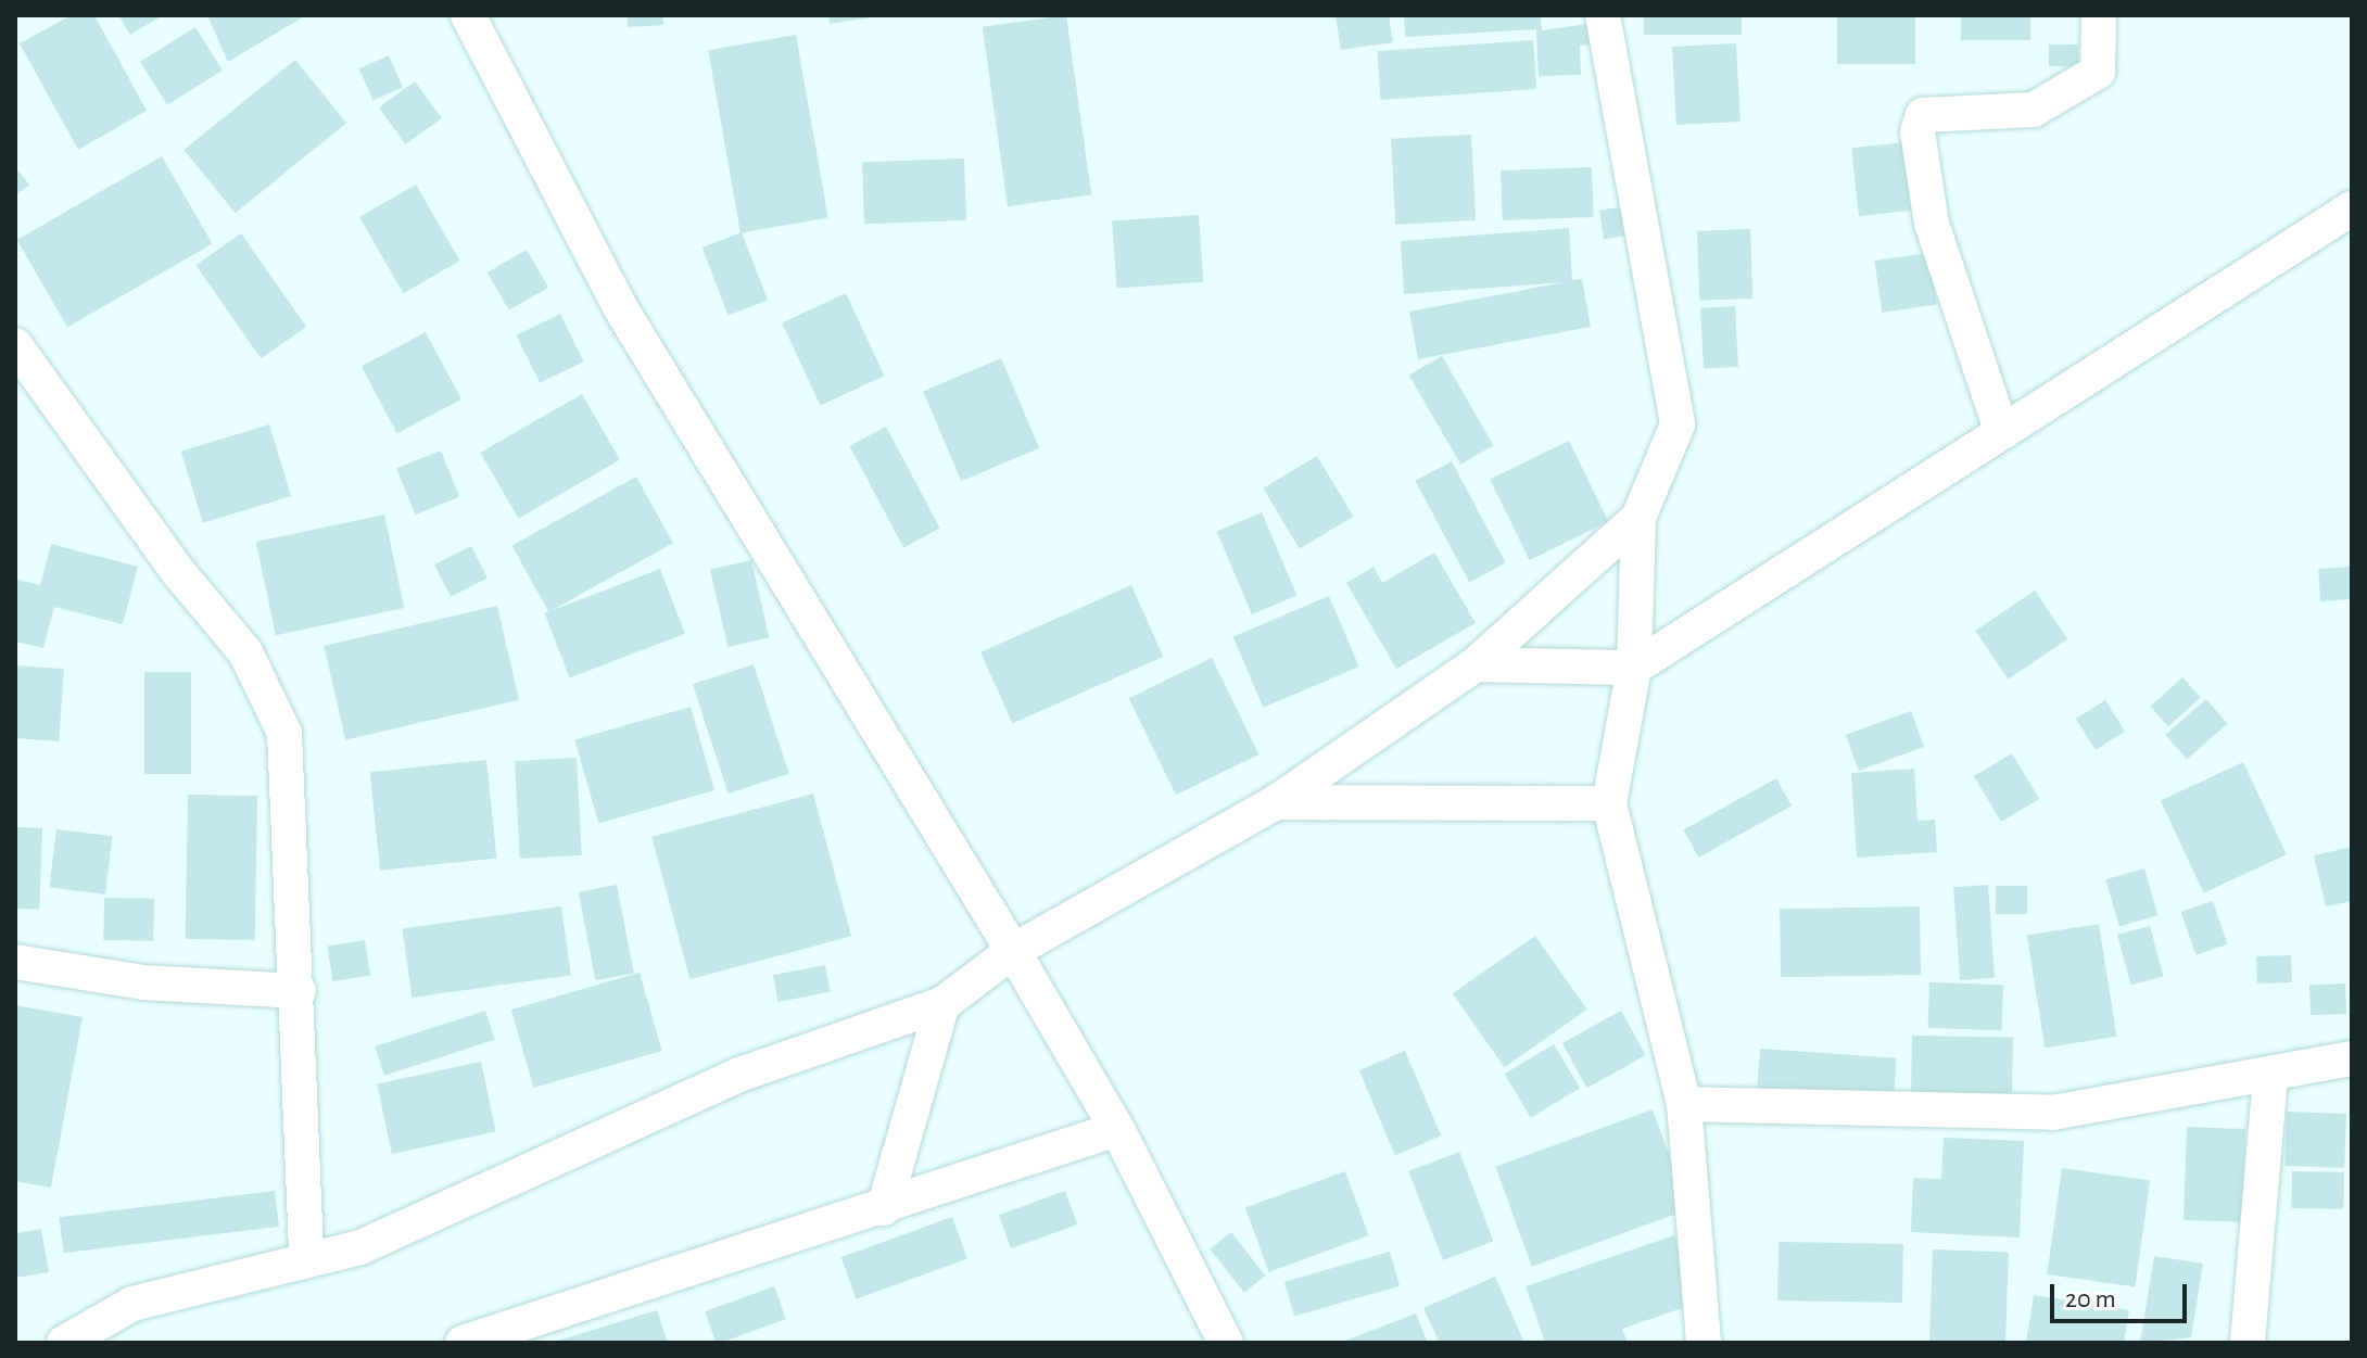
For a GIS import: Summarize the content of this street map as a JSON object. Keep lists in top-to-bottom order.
{
  "scale_bar": "20 m"
}
